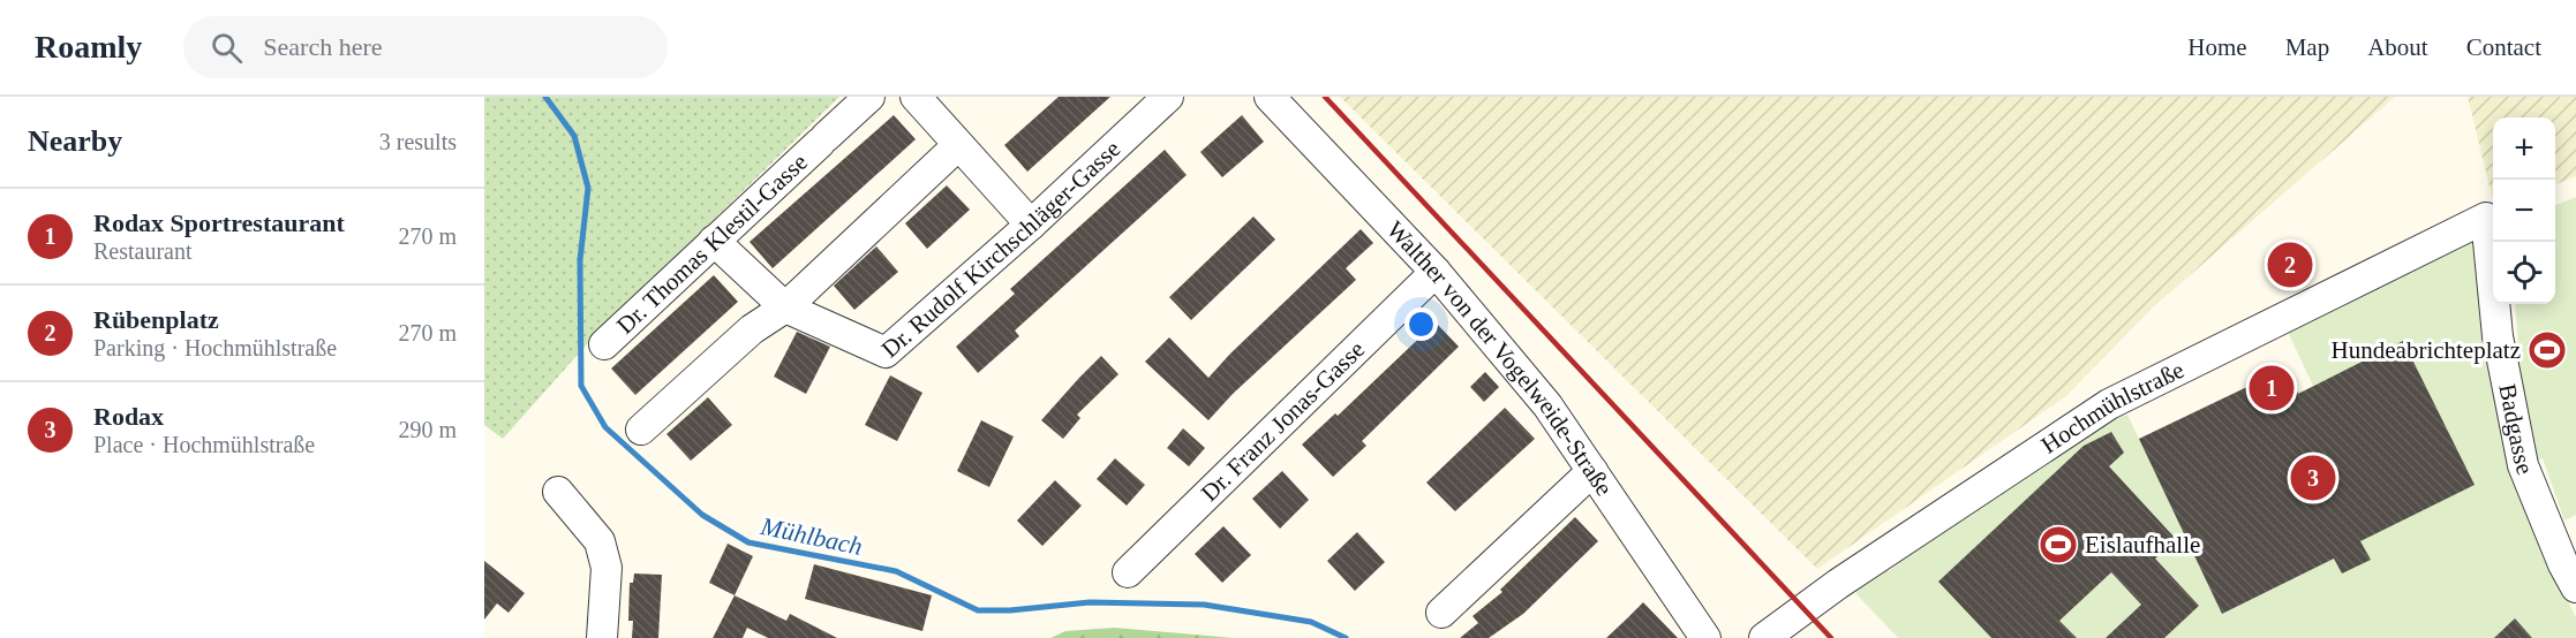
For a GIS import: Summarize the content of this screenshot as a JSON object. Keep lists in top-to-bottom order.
{
  "streets": {
    "street": [
      "Dr. Rudolf Kirchschläger-Gasse",
      "Dr. Thomas Klestil-Gasse",
      "Walther von der Vogelweide-Straße",
      "Hochmühlstraße",
      "Dr. Franz Jonas-Gasse",
      "Badgasse"
    ]
  },
  "crossings": [
    ["Walther von der Vogelweide-Straße", "Dr. Franz Jonas-Gasse"],
    ["Hochmühlstraße", "Badgasse"]
  ],
  "water": ["Mühlbach"],
  "places": {
    "sports": ["Hundeabrichteplatz", "Eislaufhalle"]
  },
  "page": {
    "header": "Roamly",
    "search": "Search here",
    "nav": [
      "Home",
      "Map",
      "About",
      "Contact"
    ],
    "heading": ["Nearby", "3 results"],
    "map_buttons": ["+", "−"],
    "list": [
      {
        "mark": "1",
        "name": "Rodax Sportrestaurant",
        "note": "Restaurant",
        "value": "270 m"
      },
      {
        "mark": "2",
        "name": "Rübenplatz",
        "note": "Parking · Hochmühlstraße",
        "value": "270 m"
      },
      {
        "mark": "3",
        "name": "Rodax",
        "note": "Place · Hochmühlstraße",
        "value": "290 m"
      }
    ],
    "pins": ["2", "1", "3"]
  }
}
